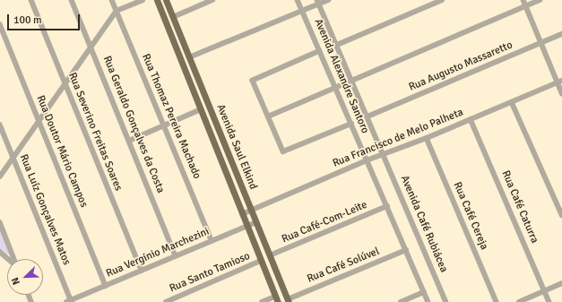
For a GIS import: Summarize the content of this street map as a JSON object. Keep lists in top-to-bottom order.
{
  "streets": {
    "main road": ["Avenida Saul Elkind"],
    "street": [
      "Rua Augusto Massaretto",
      "Avenida Alexandre Santoro",
      "Rua Thomaz Pereira Machado",
      "Rua Geraldo Gonçalves da Costa",
      "Rua Severino Freitas Soares",
      "Rua Francisco de Melo Palheta",
      "Rua Doutor Mário Campos",
      "Rua Café Caturra",
      "Rua Luíz Gonçalves Matos",
      "Rua Café Cereja",
      "Rua Café-Com-Leite",
      "Avenida Café Rubiácea",
      "Rua Vergínio Marchezini",
      "Rua Café Solúvel",
      "Rua Santo Tamioso"
    ]
  },
  "crossings": [
    ["Rua Augusto Massaretto", "Avenida Alexandre Santoro"],
    ["Avenida Alexandre Santoro", "Rua Francisco de Melo Palheta"],
    ["Avenida Alexandre Santoro", "Avenida Café Rubiácea"],
    ["Rua Thomaz Pereira Machado", "Rua Vergínio Marchezini"],
    ["Rua Geraldo Gonçalves da Costa", "Rua Vergínio Marchezini"],
    ["Rua Severino Freitas Soares", "Rua Vergínio Marchezini"],
    ["Rua Francisco de Melo Palheta", "Avenida Saul Elkind"],
    ["Rua Francisco de Melo Palheta", "Rua Café Caturra"],
    ["Rua Francisco de Melo Palheta", "Rua Café Cereja"],
    ["Rua Francisco de Melo Palheta", "Avenida Café Rubiácea"],
    ["Avenida Saul Elkind", "Rua Café-Com-Leite"],
    ["Avenida Saul Elkind", "Rua Vergínio Marchezini"],
    ["Avenida Saul Elkind", "Rua Café Solúvel"],
    ["Avenida Saul Elkind", "Rua Santo Tamioso"],
    ["Rua Doutor Mário Campos", "Rua Vergínio Marchezini"],
    ["Rua Luíz Gonçalves Matos", "Rua Vergínio Marchezini"]
  ],
  "scale_bar": "100 m",
  "north": "bottom left"
}
